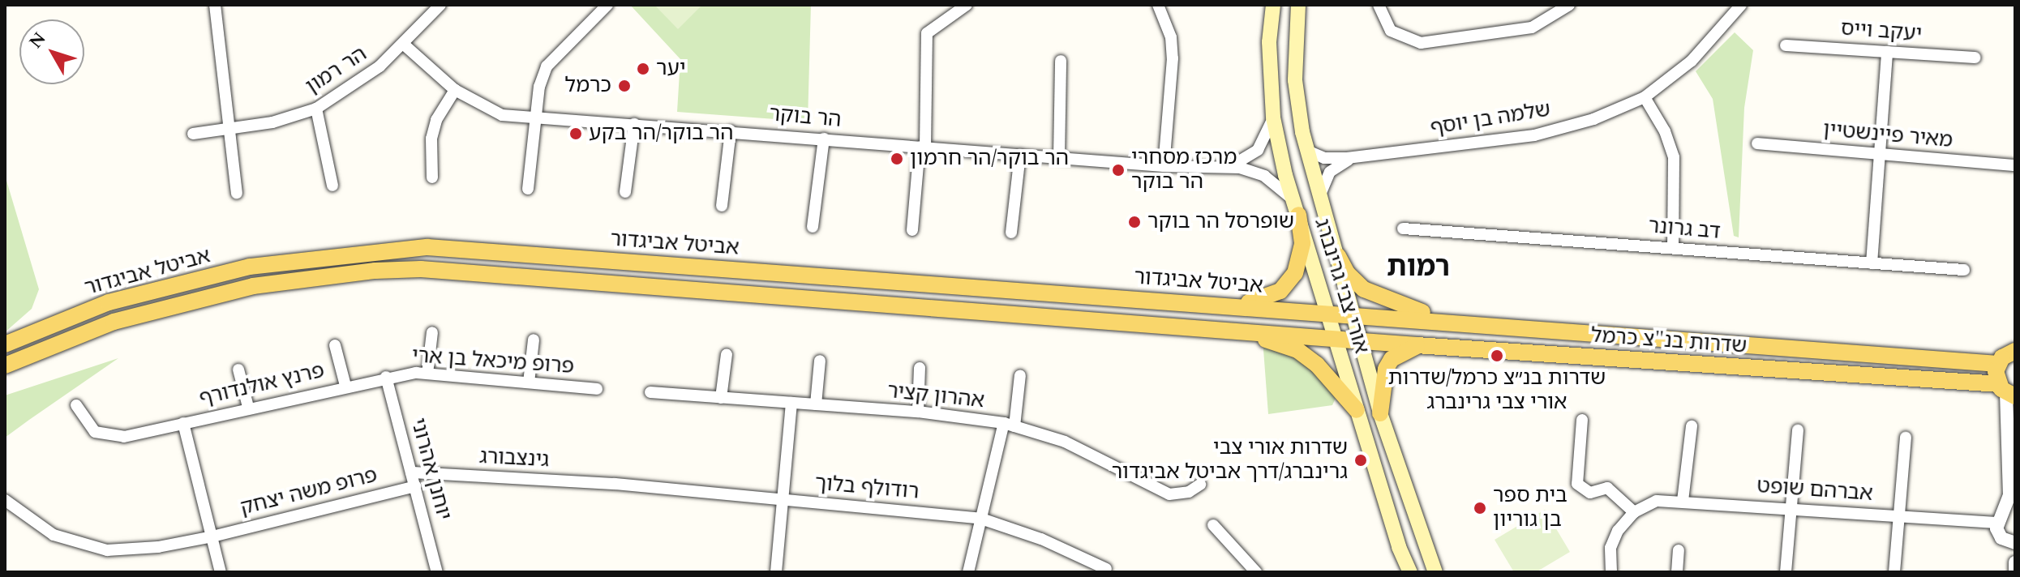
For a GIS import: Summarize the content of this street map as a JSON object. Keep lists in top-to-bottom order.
{
  "streets": {
    "main road": ["אביטל אביגדור", "אורי צבי גרינברג", "שדרות בנ\"צ כרמל"],
    "street": [
      "יעקב וייס",
      "הר רמון",
      "הר בוקר",
      "שלמה בן יוסף",
      "מאיר פיינשטיין",
      "דב גרונר",
      "פרופ מיכאל בן ארי",
      "פרנץ אולנדורף",
      "אהרון קציר",
      "גינצבורג",
      "יוחנן אהרוני",
      "רודולף בלוך",
      "אברהם שופט",
      "פרופ משה יצחק"
    ]
  },
  "crossings": [
    ["הר רמון", "הר בוקר"],
    ["הר בוקר", "אורי צבי גרינברג"],
    ["שלמה בן יוסף", "אורי צבי גרינברג"],
    ["אביטל אביגדור", "אורי צבי גרינברג"],
    ["אביטל אביגדור", "שדרות בנ\"צ כרמל"],
    ["אורי צבי גרינברג", "שדרות בנ\"צ כרמל"],
    ["פרופ מיכאל בן ארי", "פרנץ אולנדורף"],
    ["פרופ מיכאל בן ארי", "יוחנן אהרוני"],
    ["פרנץ אולנדורף", "יוחנן אהרוני"],
    ["פרנץ אולנדורף", "פרופ משה יצחק"],
    ["גינצבורג", "יוחנן אהרוני"],
    ["גינצבורג", "רודולף בלוך"],
    ["יוחנן אהרוני", "פרופ משה יצחק"]
  ],
  "districts": ["רמות"],
  "places": [
    "יער",
    "כרמל",
    "הר בוקר/הר בקע",
    "הר בוקר/הר חרמון",
    "מרכז מסחרי הר בוקר",
    "שופרסל הר בוקר",
    "שדרות בנ״צ כרמל/שדרות אורי צבי גרינברג",
    "שדרות אורי צבי גרינברג/דרך אביטל אביגדור",
    "בית ספר בן גוריון"
  ],
  "north": "top left"
}
